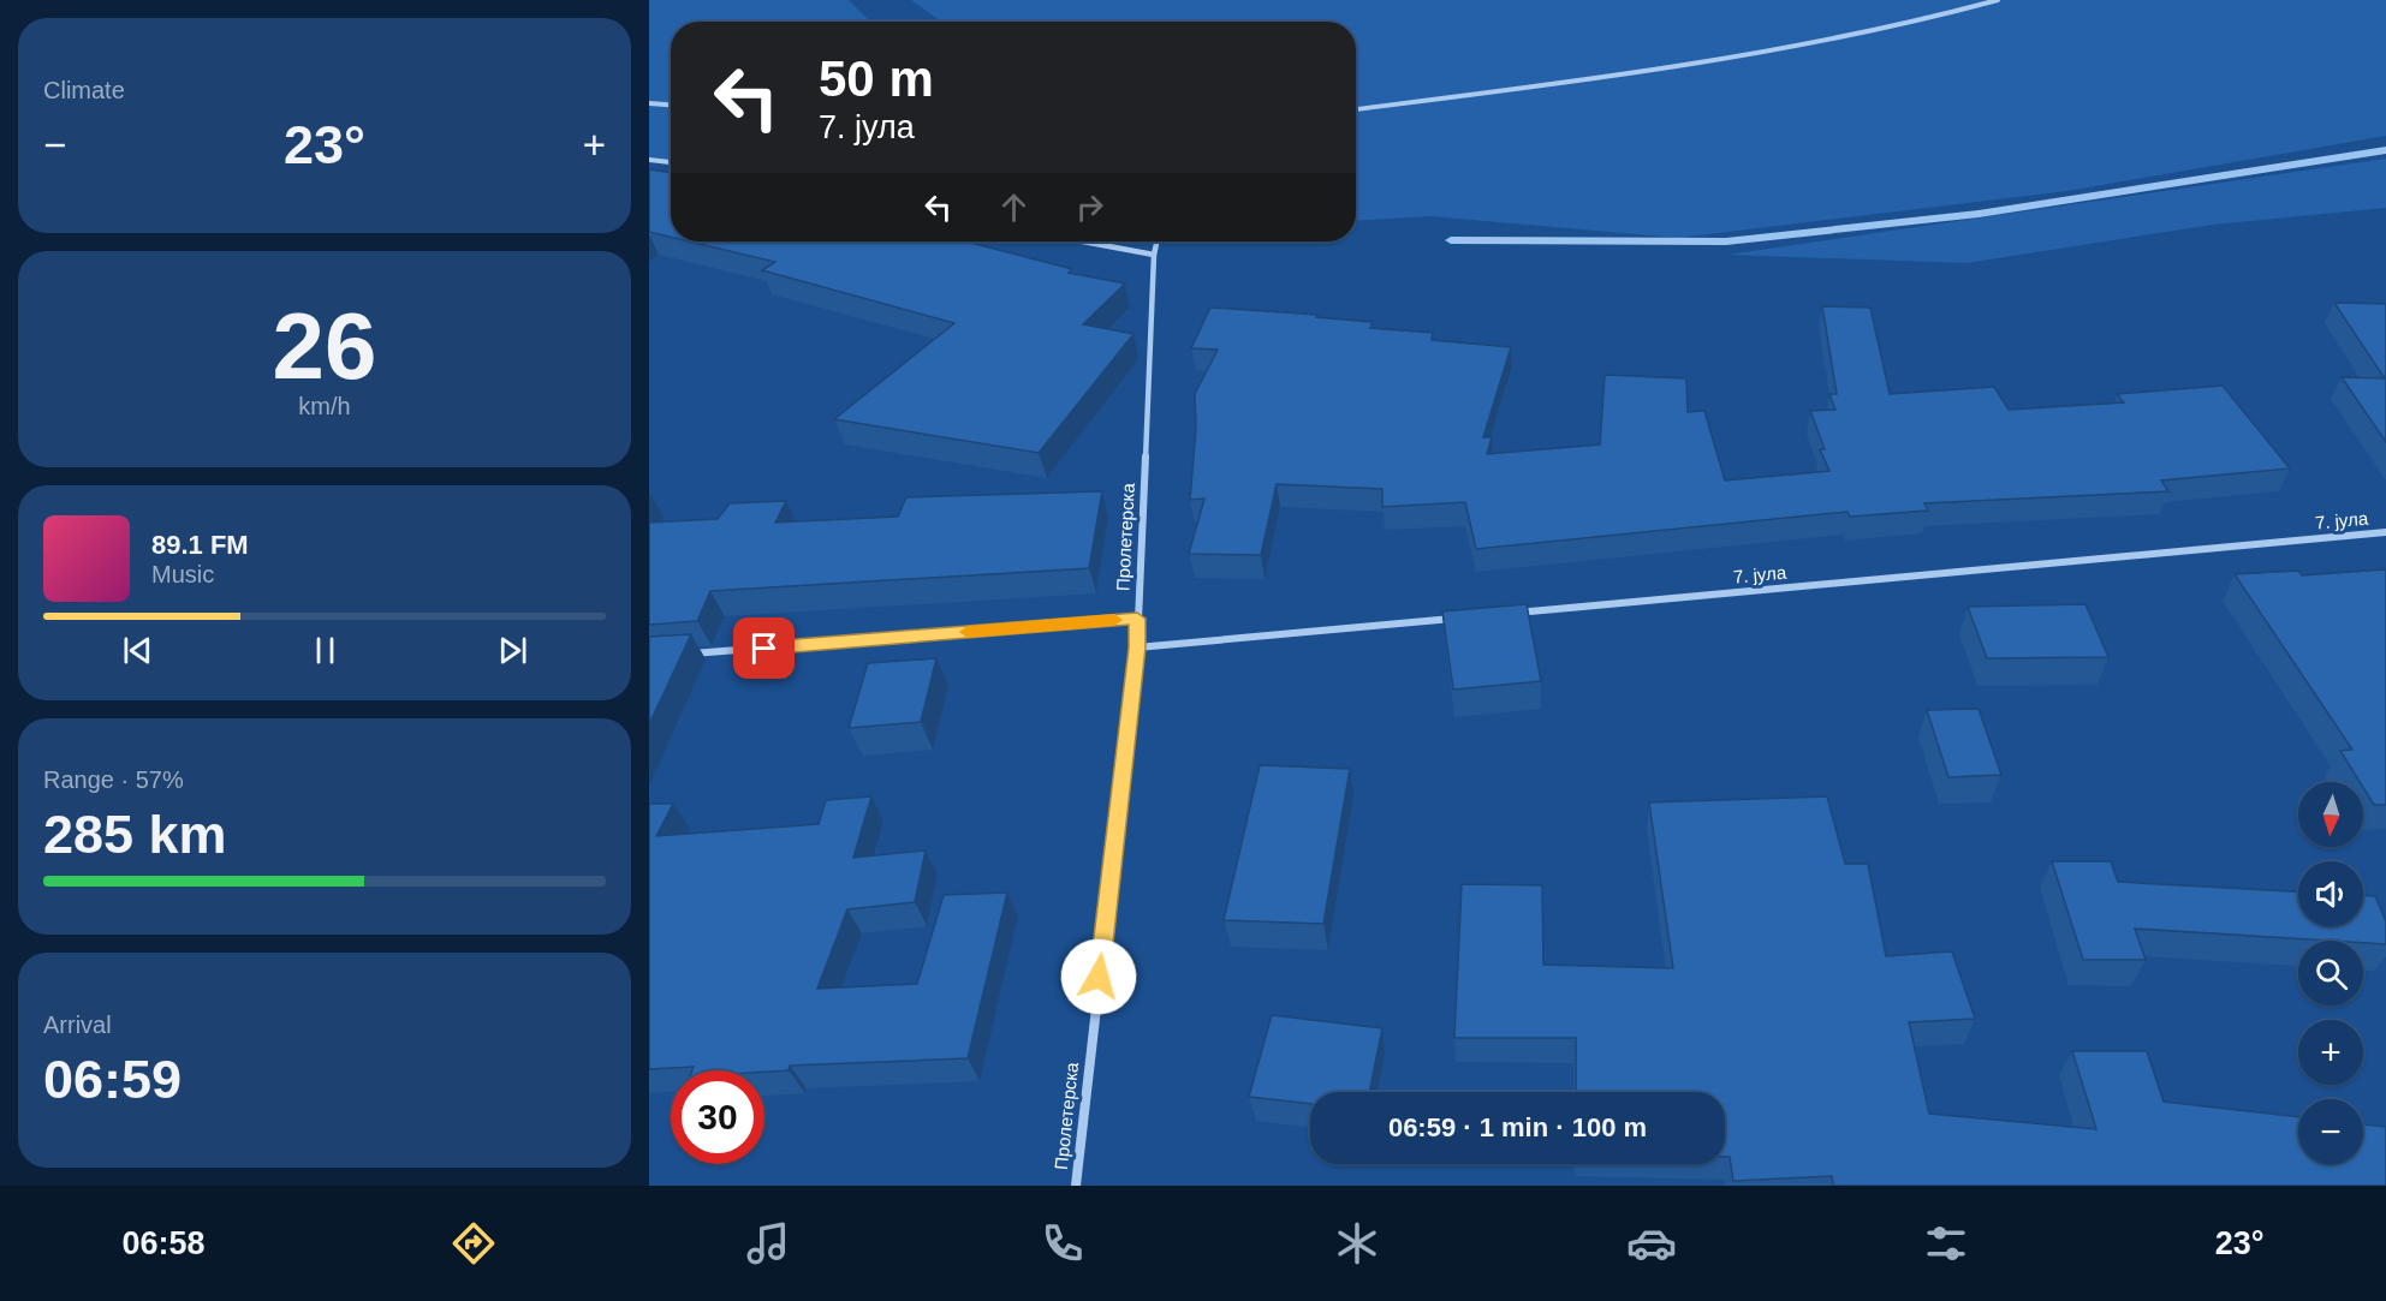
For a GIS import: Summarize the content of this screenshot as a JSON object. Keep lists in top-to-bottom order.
{
  "streets": {
    "street": ["7. јула", "Пролетерска"]
  },
  "north": "bottom",
  "page": {
    "tile": [
      "Climate",
      ["26", "km/h"],
      ["Range · 57%", "285 km"],
      ["Arrival", "06:59"]
    ],
    "turn": ["50 m", "7. јула"],
    "heat": ["−", "23°", "+"],
    "song": ["89.1 FM", "Music"],
    "map_buttons": ["+", "−"],
    "limit": "30",
    "trip": "06:59 · 1 min · 100 m",
    "tabs": ["06:58", "23°"]
  }
}
